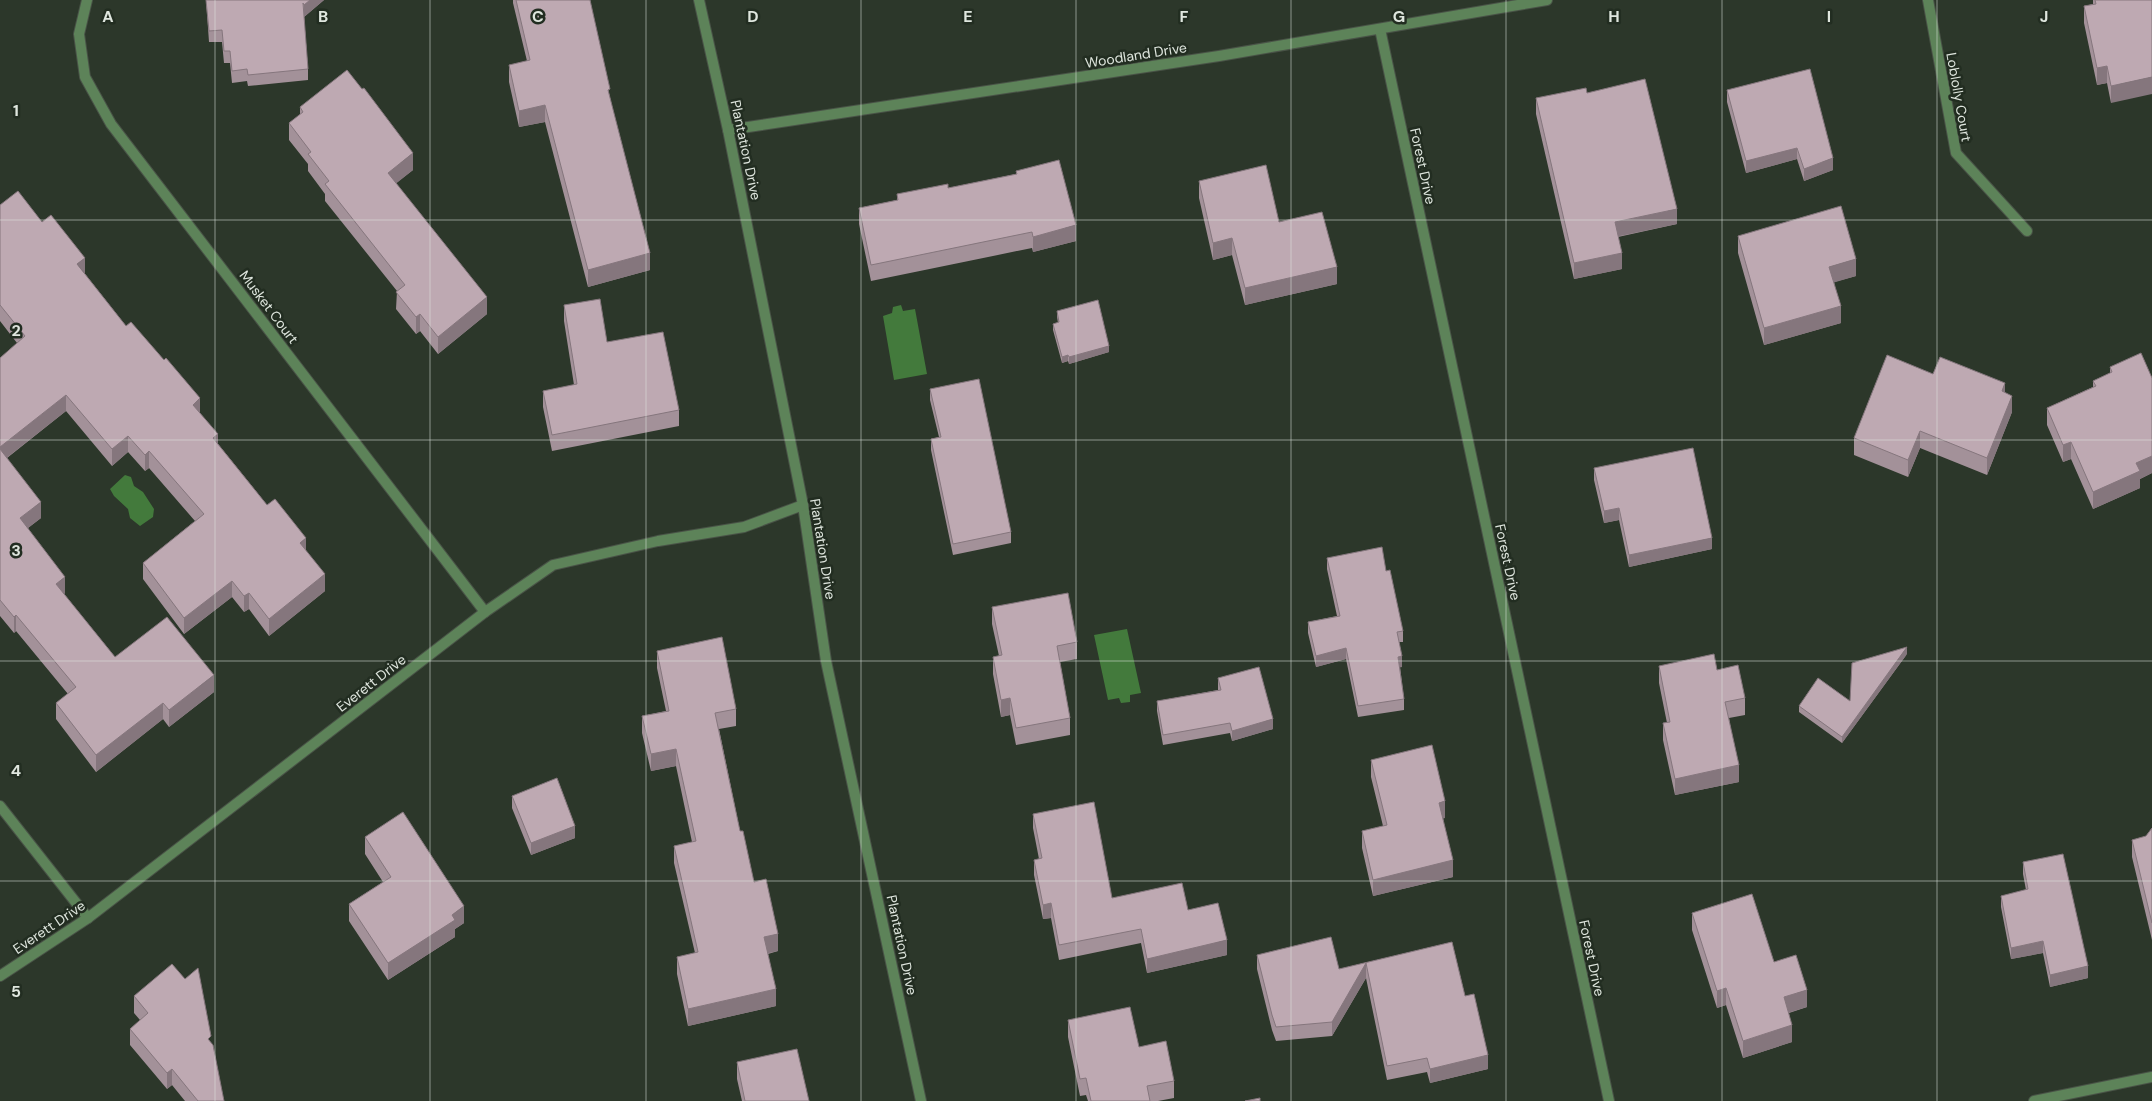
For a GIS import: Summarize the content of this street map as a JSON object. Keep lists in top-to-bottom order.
{
  "streets": {
    "street": [
      "Woodland Drive",
      "Loblolly Court",
      "Plantation Drive",
      "Forest Drive",
      "Musket Court",
      "Everett Drive"
    ]
  },
  "crossings": [
    ["Woodland Drive", "Plantation Drive"],
    ["Woodland Drive", "Forest Drive"],
    ["Plantation Drive", "Everett Drive"],
    ["Musket Court", "Everett Drive"]
  ],
  "grid": {
    "columns": [
      "A",
      "B",
      "C",
      "D",
      "E",
      "F",
      "G",
      "H",
      "I",
      "J"
    ],
    "rows": [
      "1",
      "2",
      "3",
      "4",
      "5"
    ]
  }
}
